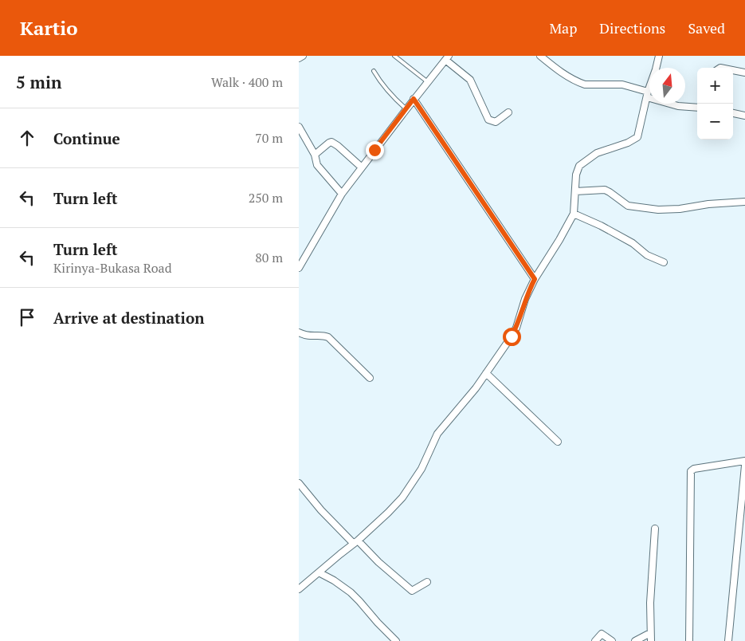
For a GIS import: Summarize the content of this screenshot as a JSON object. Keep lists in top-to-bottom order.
{
  "north": "top",
  "page": {
    "header": "Kartio",
    "nav": ["Map", "Directions", "Saved"],
    "heading": ["5 min", "Walk · 400 m"],
    "map_buttons": ["+", "−"],
    "list": [
      ["Continue", "70 m"],
      ["Turn left", "250 m"],
      ["Turn left", "Kirinya-Bukasa Road", "80 m"],
      "Arrive at destination"
    ]
  }
}
